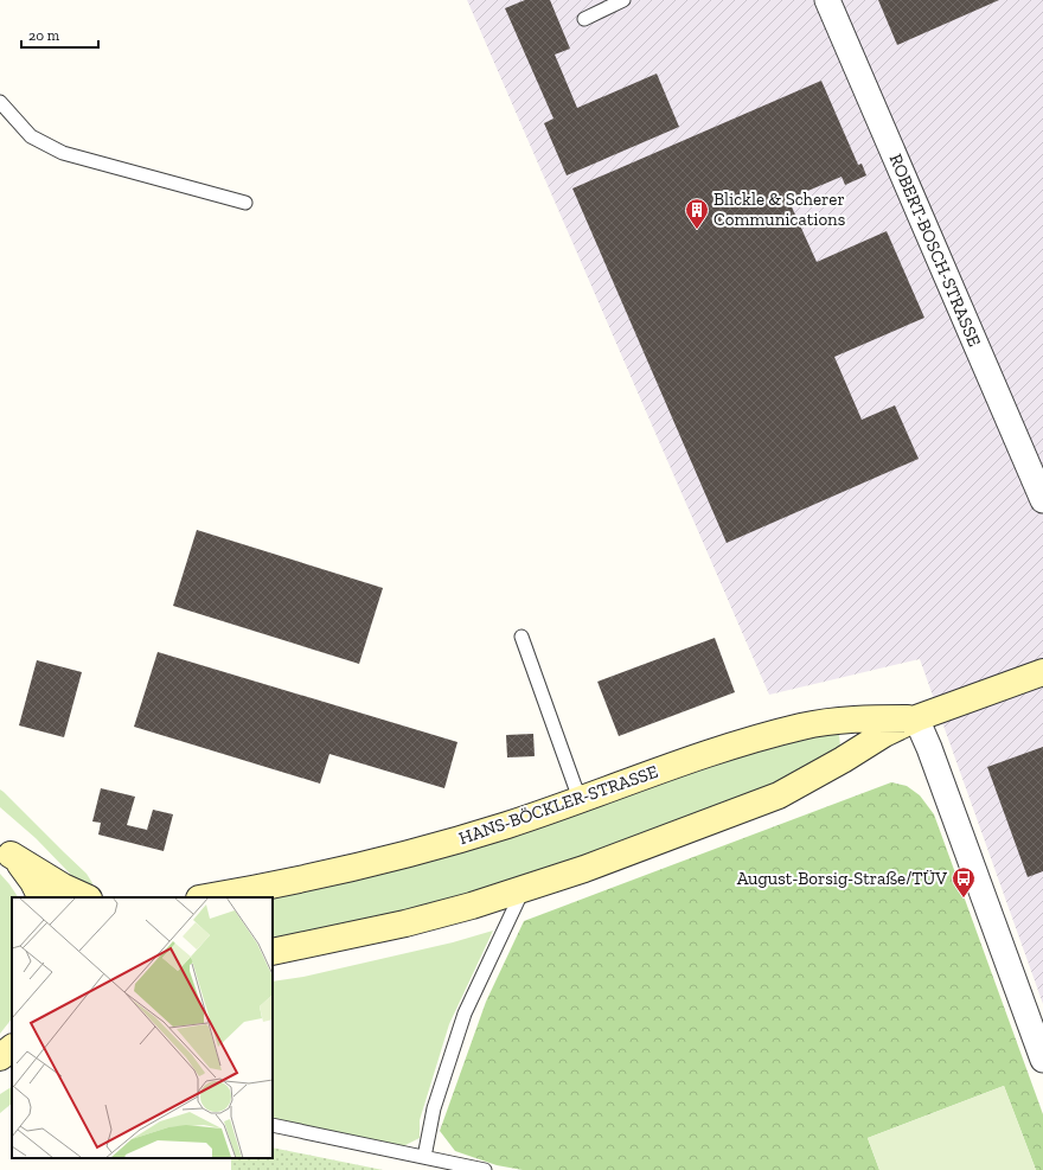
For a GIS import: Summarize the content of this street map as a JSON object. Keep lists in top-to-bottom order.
{
  "streets": {
    "main road": ["HANS-BÖCKLER-STRASSE"],
    "street": ["ROBERT-BOSCH-STRASSE"]
  },
  "places": {
    "building": ["Blickle & Scherer Communications"],
    "bus stop": ["August-Borsig-Straße/TÜV"]
  },
  "scale_bar": "20 m"
}
